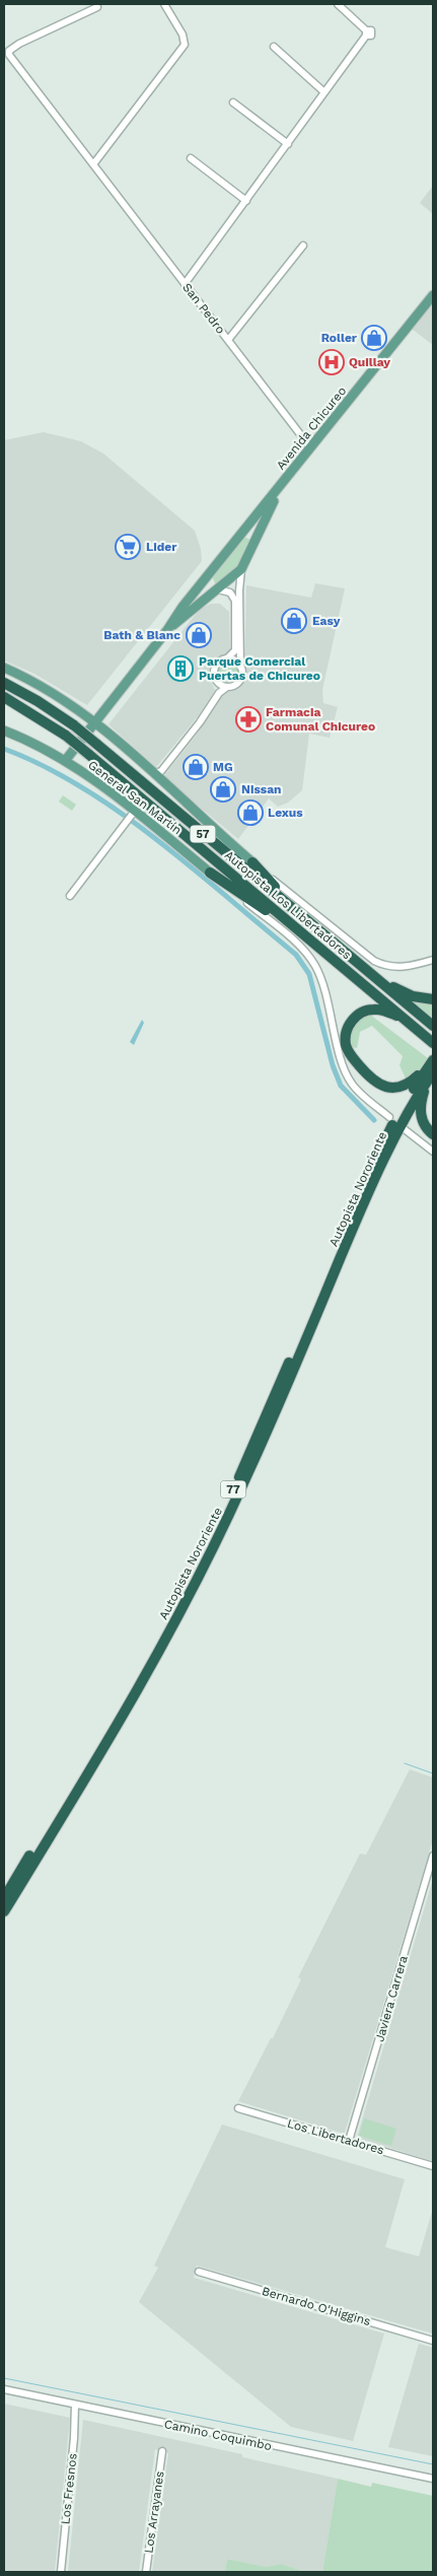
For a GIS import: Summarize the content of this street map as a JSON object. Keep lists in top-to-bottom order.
{
  "streets": {
    "highway": [
      "57",
      "Autopista Los Libertadores",
      "Autopista Nororiente",
      "77"
    ],
    "main road": ["Avenida Chicureo", "General San Martín"],
    "street": [
      "San Pedro",
      "Javiera Carrera",
      "Los Libertadores",
      "Bernardo O'Higgins",
      "Camino Coquimbo",
      "Los Fresnos",
      "Los Arrayanes"
    ]
  },
  "crossings": [
    ["San Pedro", "Avenida Chicureo"],
    ["Avenida Chicureo", "General San Martín"],
    ["Javiera Carrera", "Los Libertadores"],
    ["Camino Coquimbo", "Los Fresnos"]
  ],
  "places": {
    "shop": [
      "Roller",
      "Easy",
      "Bath & Blanc",
      "MG",
      "Nissan",
      "Lexus"
    ],
    "hospital": ["Quillay"],
    "supermarket": ["Lider"],
    "building": ["Parque Comercial Puertas de Chicureo"],
    "pharmacy": ["Farmacia Comunal Chicureo"]
  }
}
